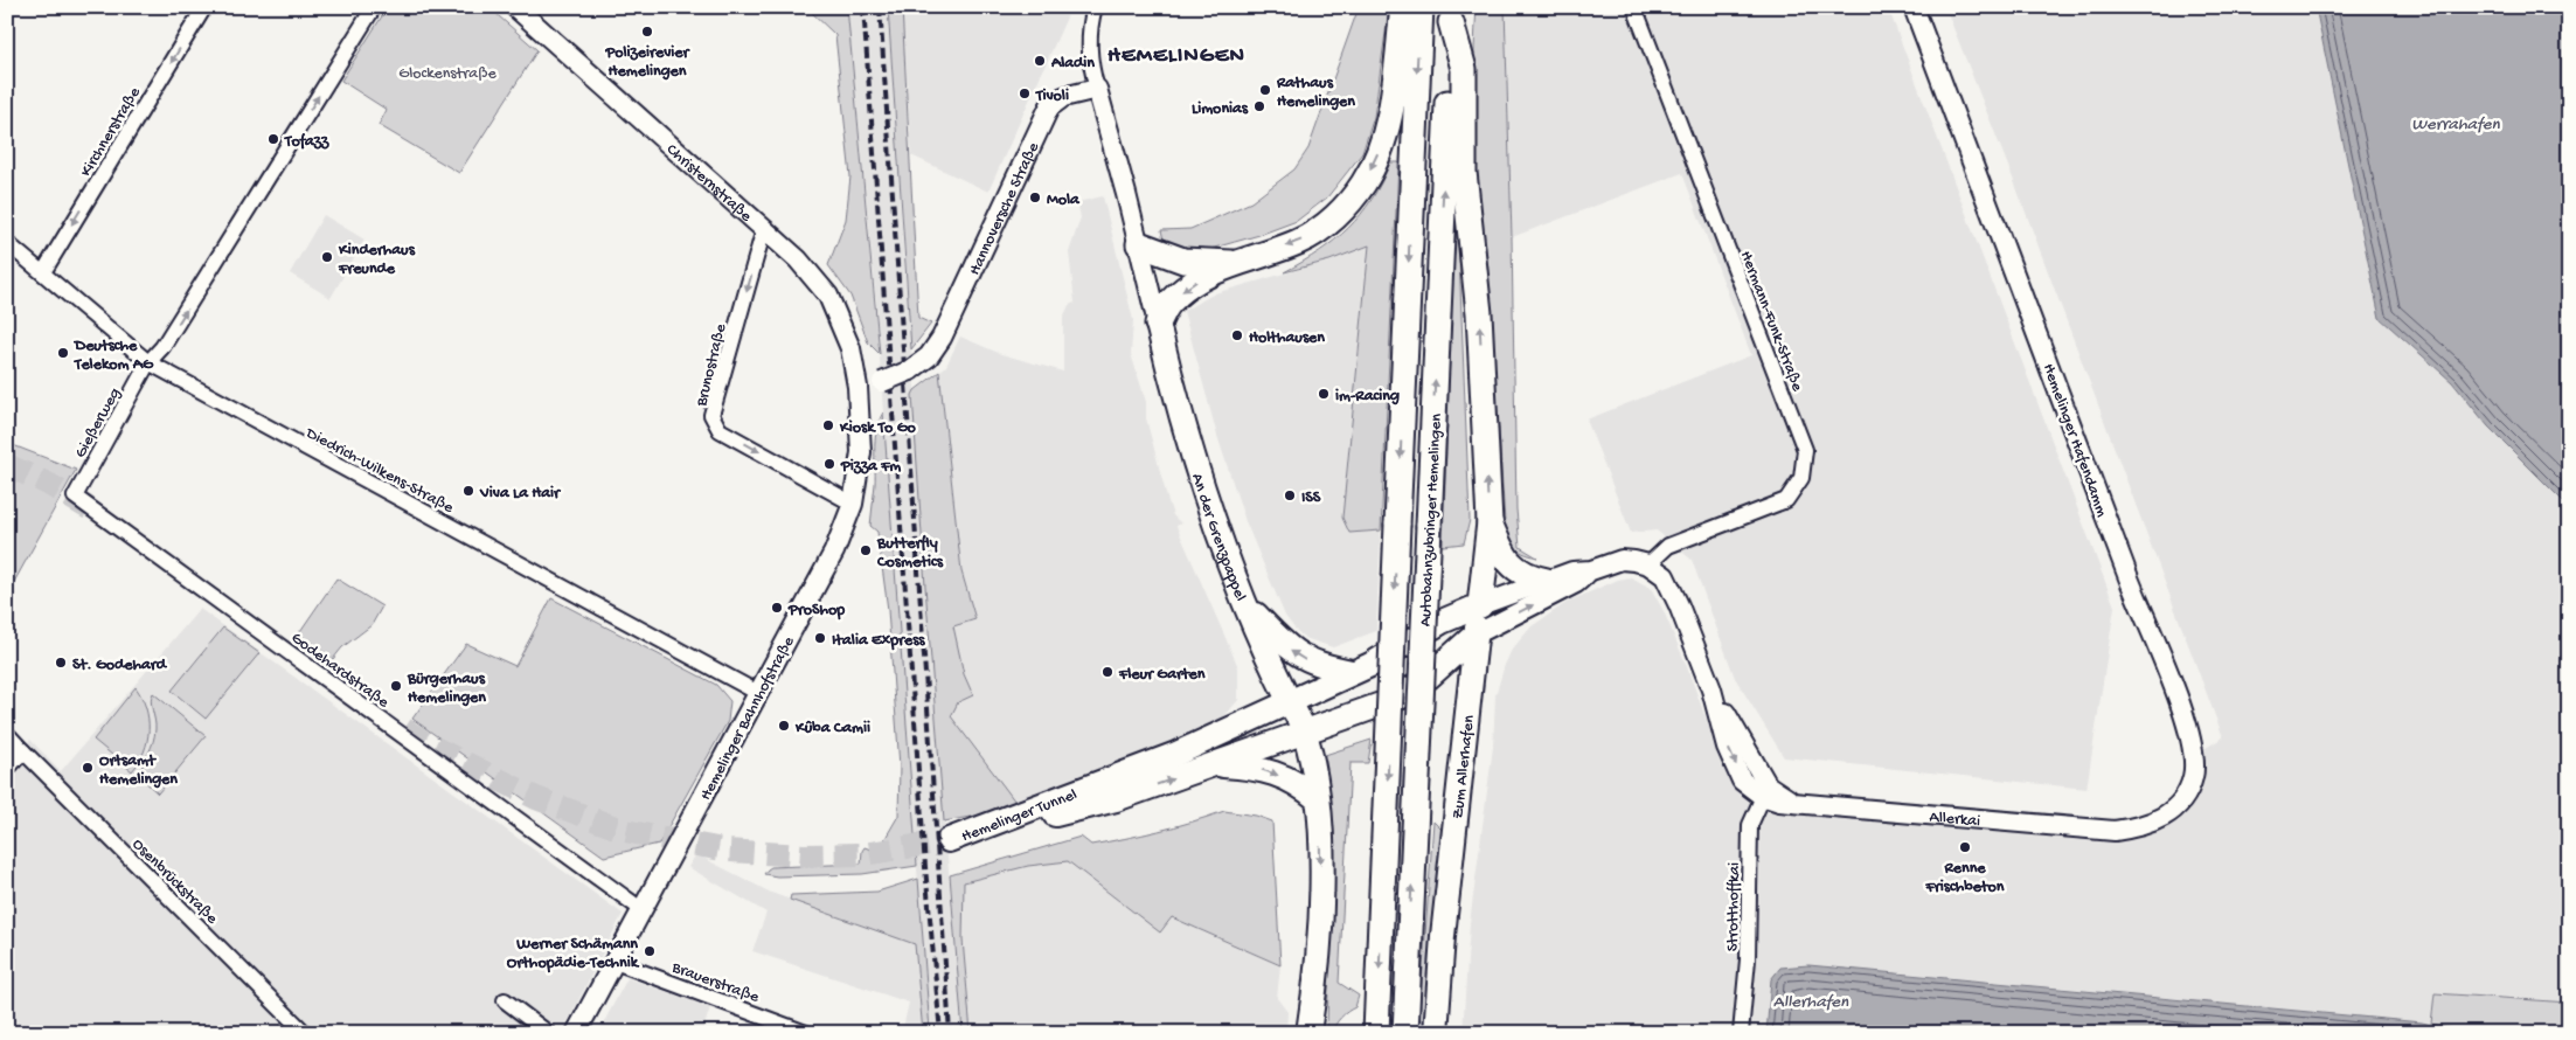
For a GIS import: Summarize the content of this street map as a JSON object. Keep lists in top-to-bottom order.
{
  "streets": {
    "highway": ["Autobahnzubringer Hemelingen"],
    "main road": ["An der Grenzpappel", "Zum Allerhafen", "Hemelinger Tunnel"],
    "street": [
      "Kirchnerstraße",
      "Christernstraße",
      "Hannoversche Straße",
      "Hermann-Funk-Straße",
      "Brunostraße",
      "Gießerweg",
      "Hemelinger Hafendamm",
      "Diedrich-Wilkens-Straße",
      "Godehardstraße",
      "Hemelinger Bahnhofstraße",
      "Allerkai",
      "Osenbrückstraße",
      "Strotthoffkai",
      "Brauerstraße"
    ]
  },
  "crossings": [
    ["Kirchnerstraße", "Diedrich-Wilkens-Straße"],
    ["Christernstraße", "Hannoversche Straße"],
    ["Christernstraße", "Brunostraße"],
    ["Christernstraße", "Hemelinger Bahnhofstraße"],
    ["Hannoversche Straße", "An der Grenzpappel"],
    ["Hannoversche Straße", "Hemelinger Bahnhofstraße"],
    ["Brunostraße", "Hemelinger Bahnhofstraße"],
    ["Gießerweg", "Diedrich-Wilkens-Straße"],
    ["Gießerweg", "Godehardstraße"],
    ["Hemelinger Hafendamm", "Allerkai"],
    ["Diedrich-Wilkens-Straße", "Hemelinger Bahnhofstraße"],
    ["An der Grenzpappel", "Hemelinger Tunnel"],
    ["Godehardstraße", "Hemelinger Bahnhofstraße"],
    ["Hemelinger Bahnhofstraße", "Brauerstraße"],
    ["Zum Allerhafen", "Hemelinger Tunnel"],
    ["Allerkai", "Strotthoffkai"]
  ],
  "one_way": ["Kirchnerstraße"],
  "districts": ["HEMELINGEN"],
  "water": ["Werrahafen", "Allerhafen"],
  "parks": ["Glockenstraße"],
  "places": [
    "Polizeirevier Hemelingen",
    "Aladin",
    "Rathaus Hemelingen",
    "Tivoli",
    "Limonias",
    "Tofazz",
    "Mola",
    "Kinderhaus Freunde",
    "Holthausen",
    "Deutsche Telekom AG",
    "im-Racing",
    "Kiosk To Go",
    "Pizza Fm",
    "Viva La Hair",
    "ISS",
    "Butterfly Cosmetics",
    "ProShop",
    "Italia Express",
    "St. Godehard",
    "Fleur Garten",
    "Bürgerhaus Hemelingen",
    "Kûba Camii",
    "Ortsamt Hemelingen",
    "Renne Frischbeton",
    "Werner Schämann Orthopädie-Technik"
  ]
}
